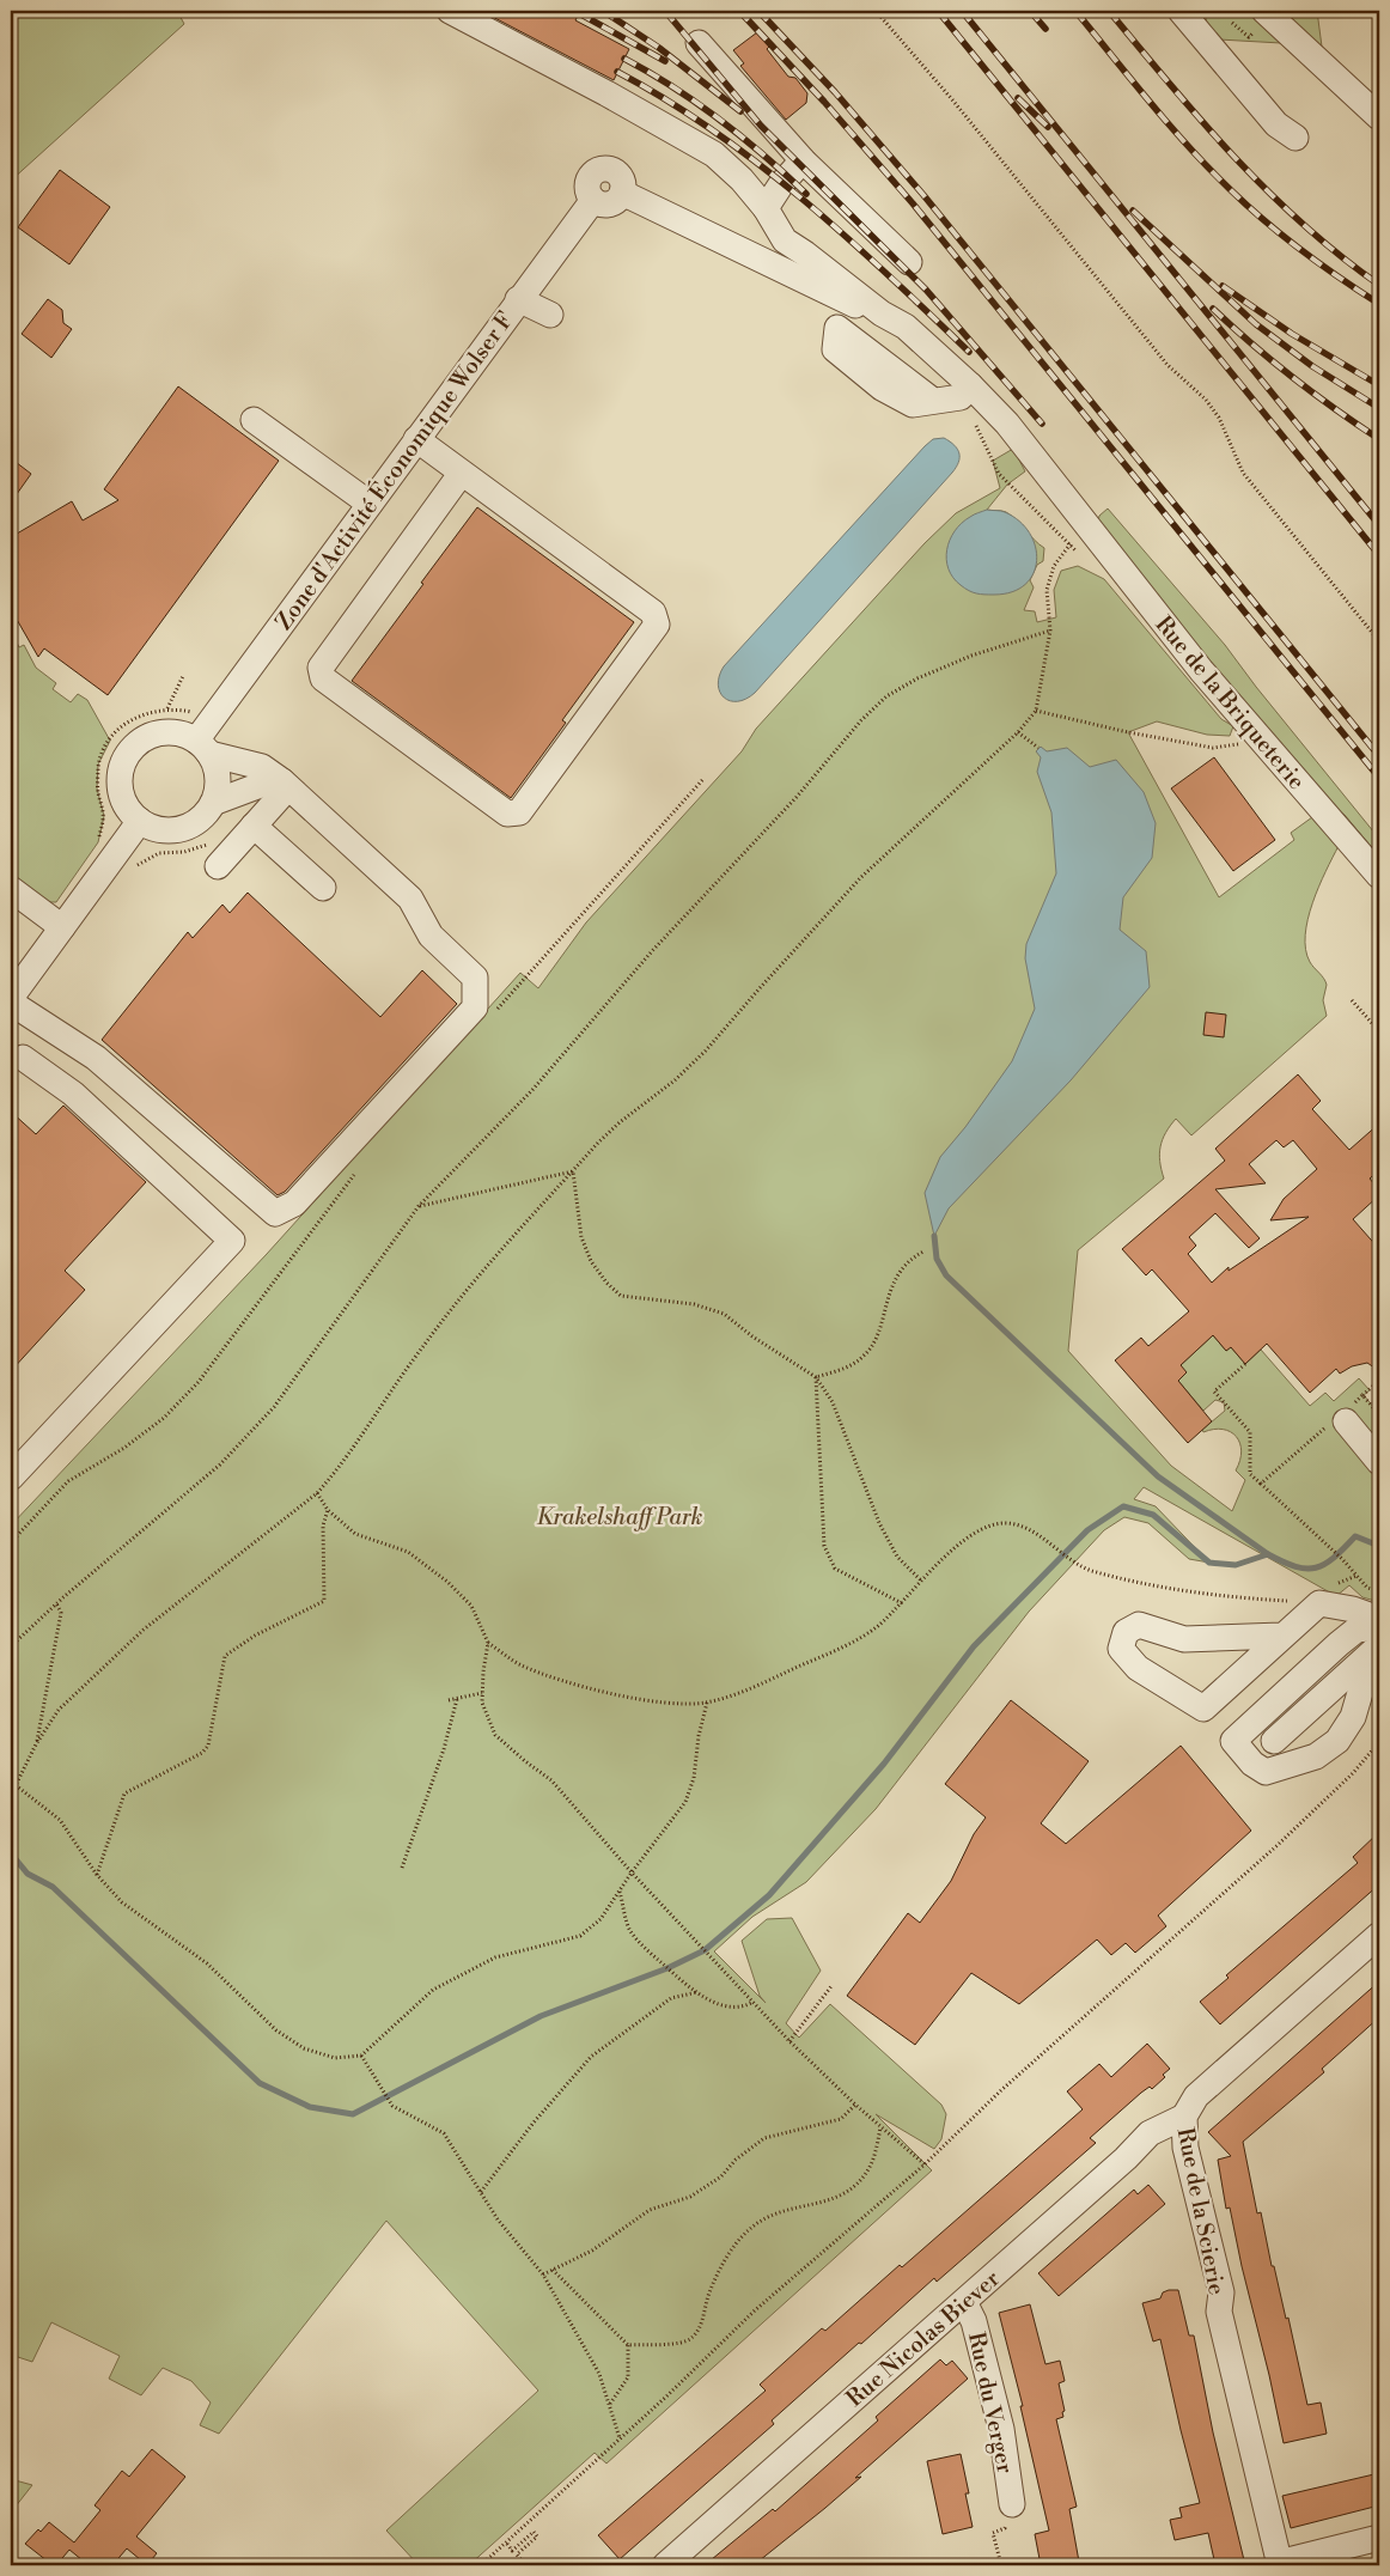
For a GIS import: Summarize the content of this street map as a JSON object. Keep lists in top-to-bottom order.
{
  "streets": {
    "street": [
      "Zone d'Activité Économique Wolser F",
      "Rue de la Briqueterie",
      "Rue de la Scierie",
      "Rue Nicolas Biever",
      "Rue du Verger"
    ]
  },
  "crossings": [
    ["Zone d'Activité Économique Wolser F", "Rue de la Briqueterie"],
    ["Rue de la Scierie", "Rue Nicolas Biever"],
    ["Rue Nicolas Biever", "Rue du Verger"]
  ],
  "parks": ["Krakelshaff Park"]
}
